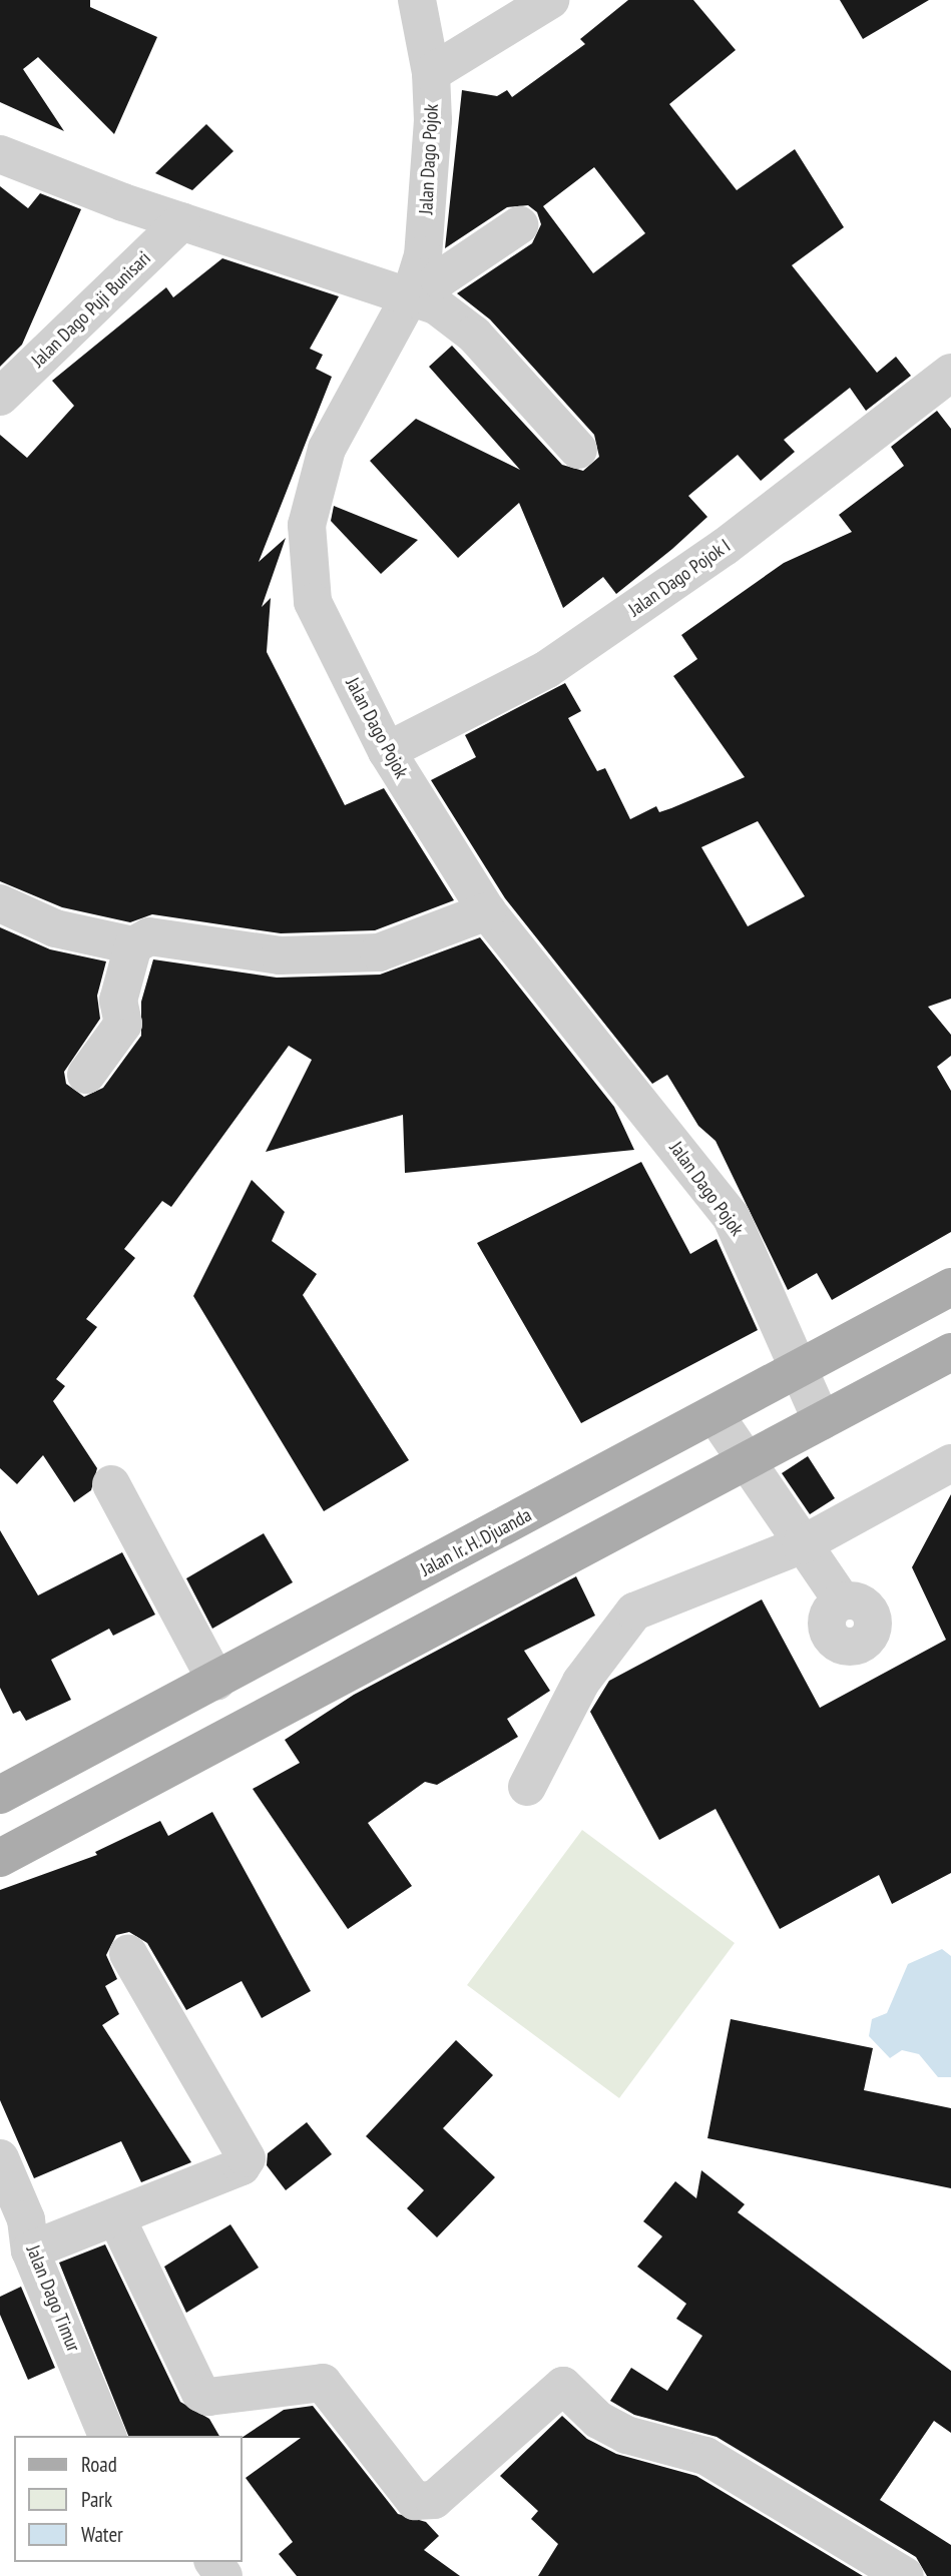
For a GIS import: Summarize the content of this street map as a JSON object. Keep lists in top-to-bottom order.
{
  "streets": {
    "main road": ["Jalan Ir. H. Djuanda"],
    "street": [
      "Jalan Dago Pojok",
      "Jalan Dago Puji Bunisari",
      "Jalan Dago Pojok I",
      "Jalan Dago Timur"
    ]
  },
  "crossings": [
    ["Jalan Dago Pojok", "Jalan Dago Pojok I"],
    ["Jalan Dago Pojok", "Jalan Ir. H. Djuanda"]
  ],
  "legend": ["Road", "Park", "Water"]
}
